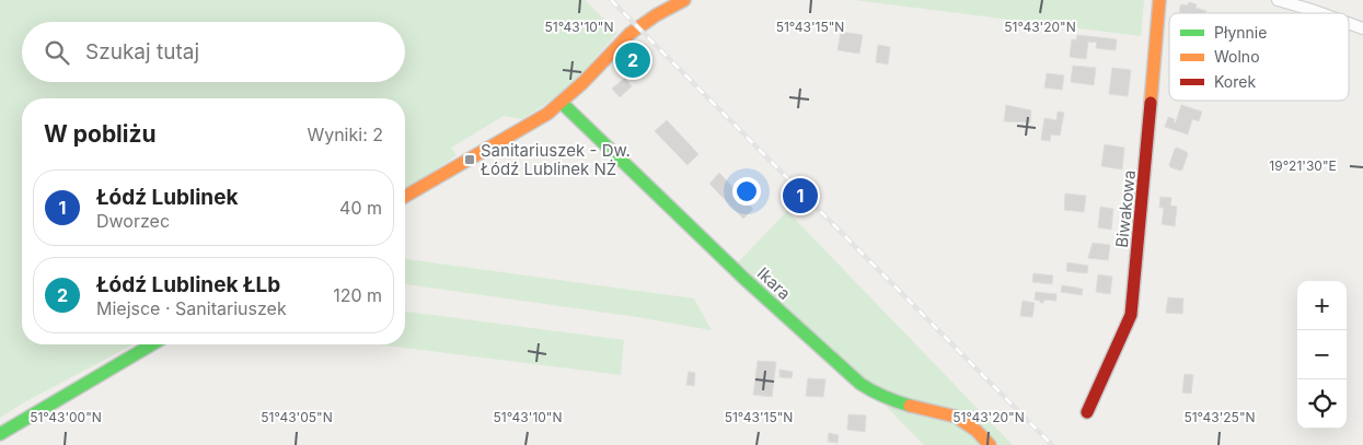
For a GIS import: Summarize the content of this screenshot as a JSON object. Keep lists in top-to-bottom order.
{
  "streets": {
    "street": ["Biwakowa", "Ikara"]
  },
  "places": {
    "transit": ["Sanitariuszek - Dw. Łódź Lublinek NŻ"]
  },
  "legend": ["Płynnie", "Wolno", "Korek"],
  "page": {
    "search": "Szukaj tutaj",
    "pins": ["2", "1"],
    "heading": ["W pobliżu", "Wyniki: 2"],
    "list": [
      {
        "mark": "1",
        "name": "Łódź Lublinek",
        "note": "Dworzec",
        "value": "40 m"
      },
      {
        "mark": "2",
        "name": "Łódź Lublinek ŁLb",
        "note": "Miejsce · Sanitariuszek",
        "value": "120 m"
      }
    ],
    "map_buttons": ["+", "−"]
  },
  "coordinates": [
    "51°43'10\"N",
    "51°43'15\"N",
    "51°43'20\"N",
    "19°21'30\"E",
    "51°43'00\"N",
    "51°43'05\"N",
    "51°43'25\"N"
  ]
}
